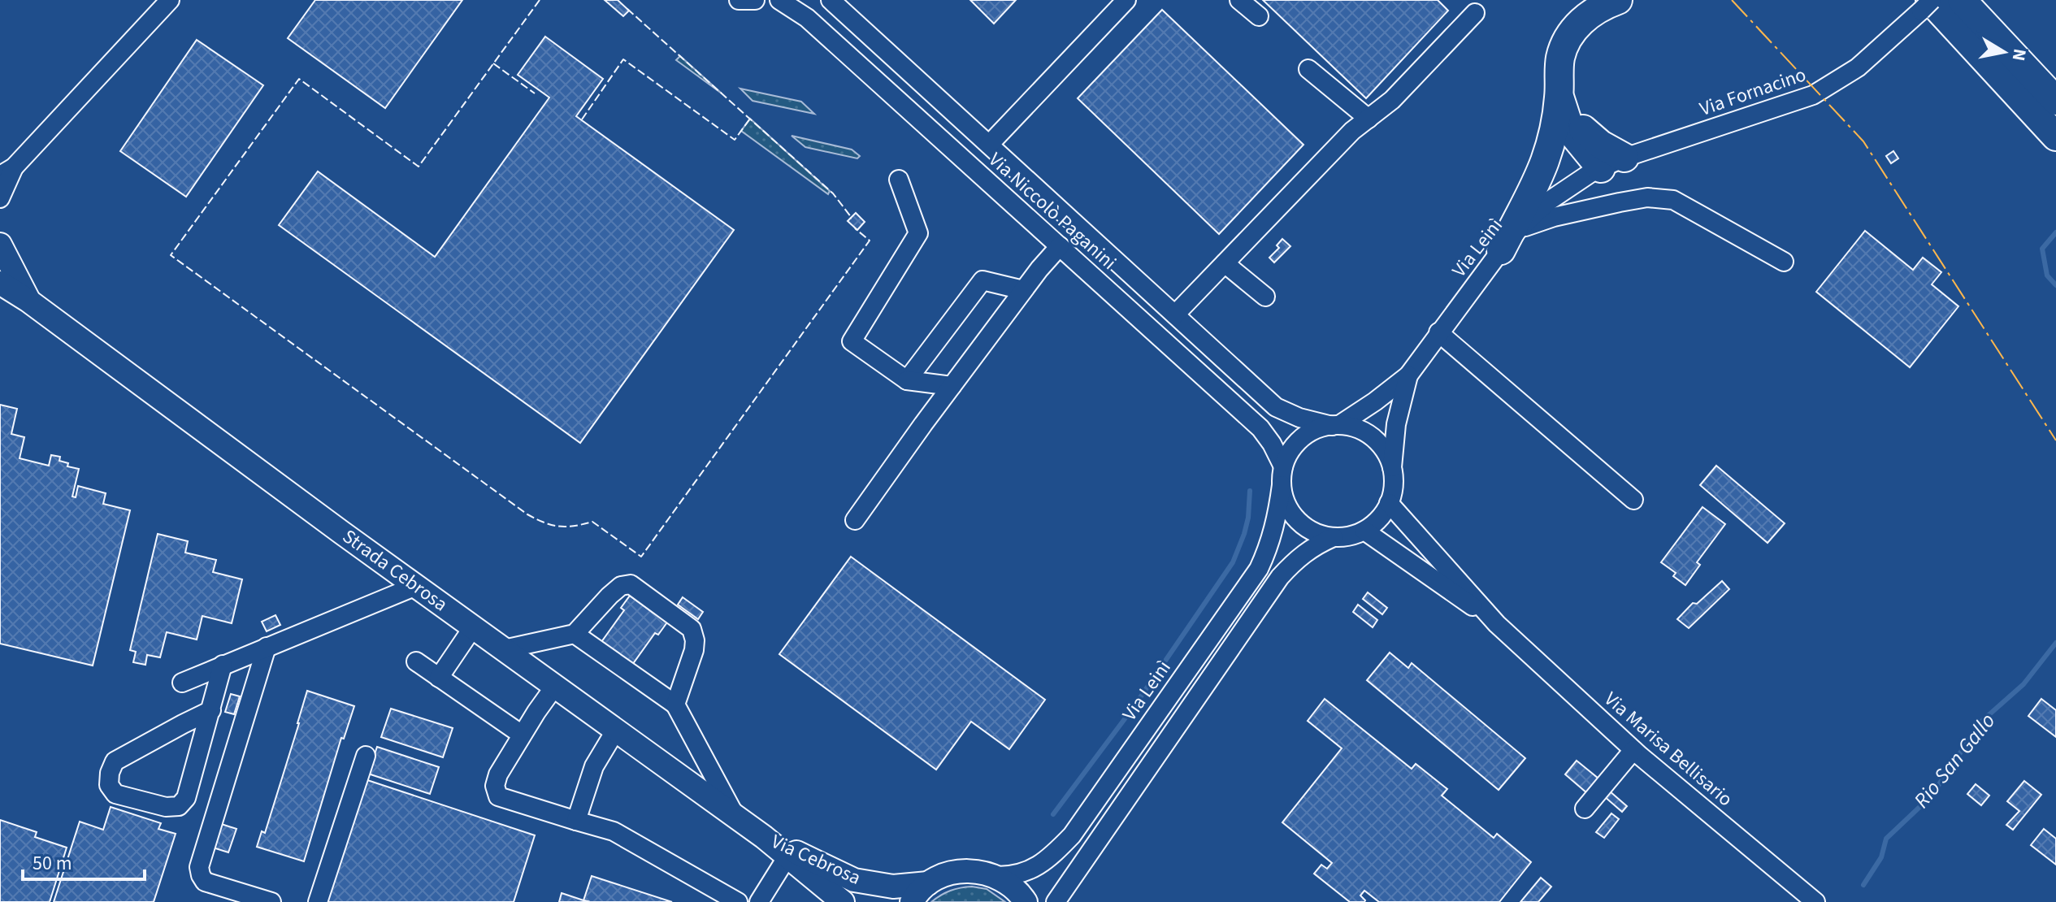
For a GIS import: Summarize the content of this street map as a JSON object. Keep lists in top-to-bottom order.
{
  "streets": {
    "main road": ["Strada Cebrosa", "Via Cebrosa"],
    "street": [
      "Via Fornacino",
      "Via Niccolò Paganini",
      "Via Leinì",
      "Via Marisa Bellisario"
    ]
  },
  "crossings": [
    ["Via Fornacino", "Via Leinì"],
    ["Via Niccolò Paganini", "Via Leinì"],
    ["Via Niccolò Paganini", "Via Marisa Bellisario"],
    ["Via Leinì", "Via Marisa Bellisario"],
    ["Strada Cebrosa", "Via Cebrosa"]
  ],
  "water": ["Rio San Gallo"],
  "scale_bar": "50 m",
  "north": "right"
}
